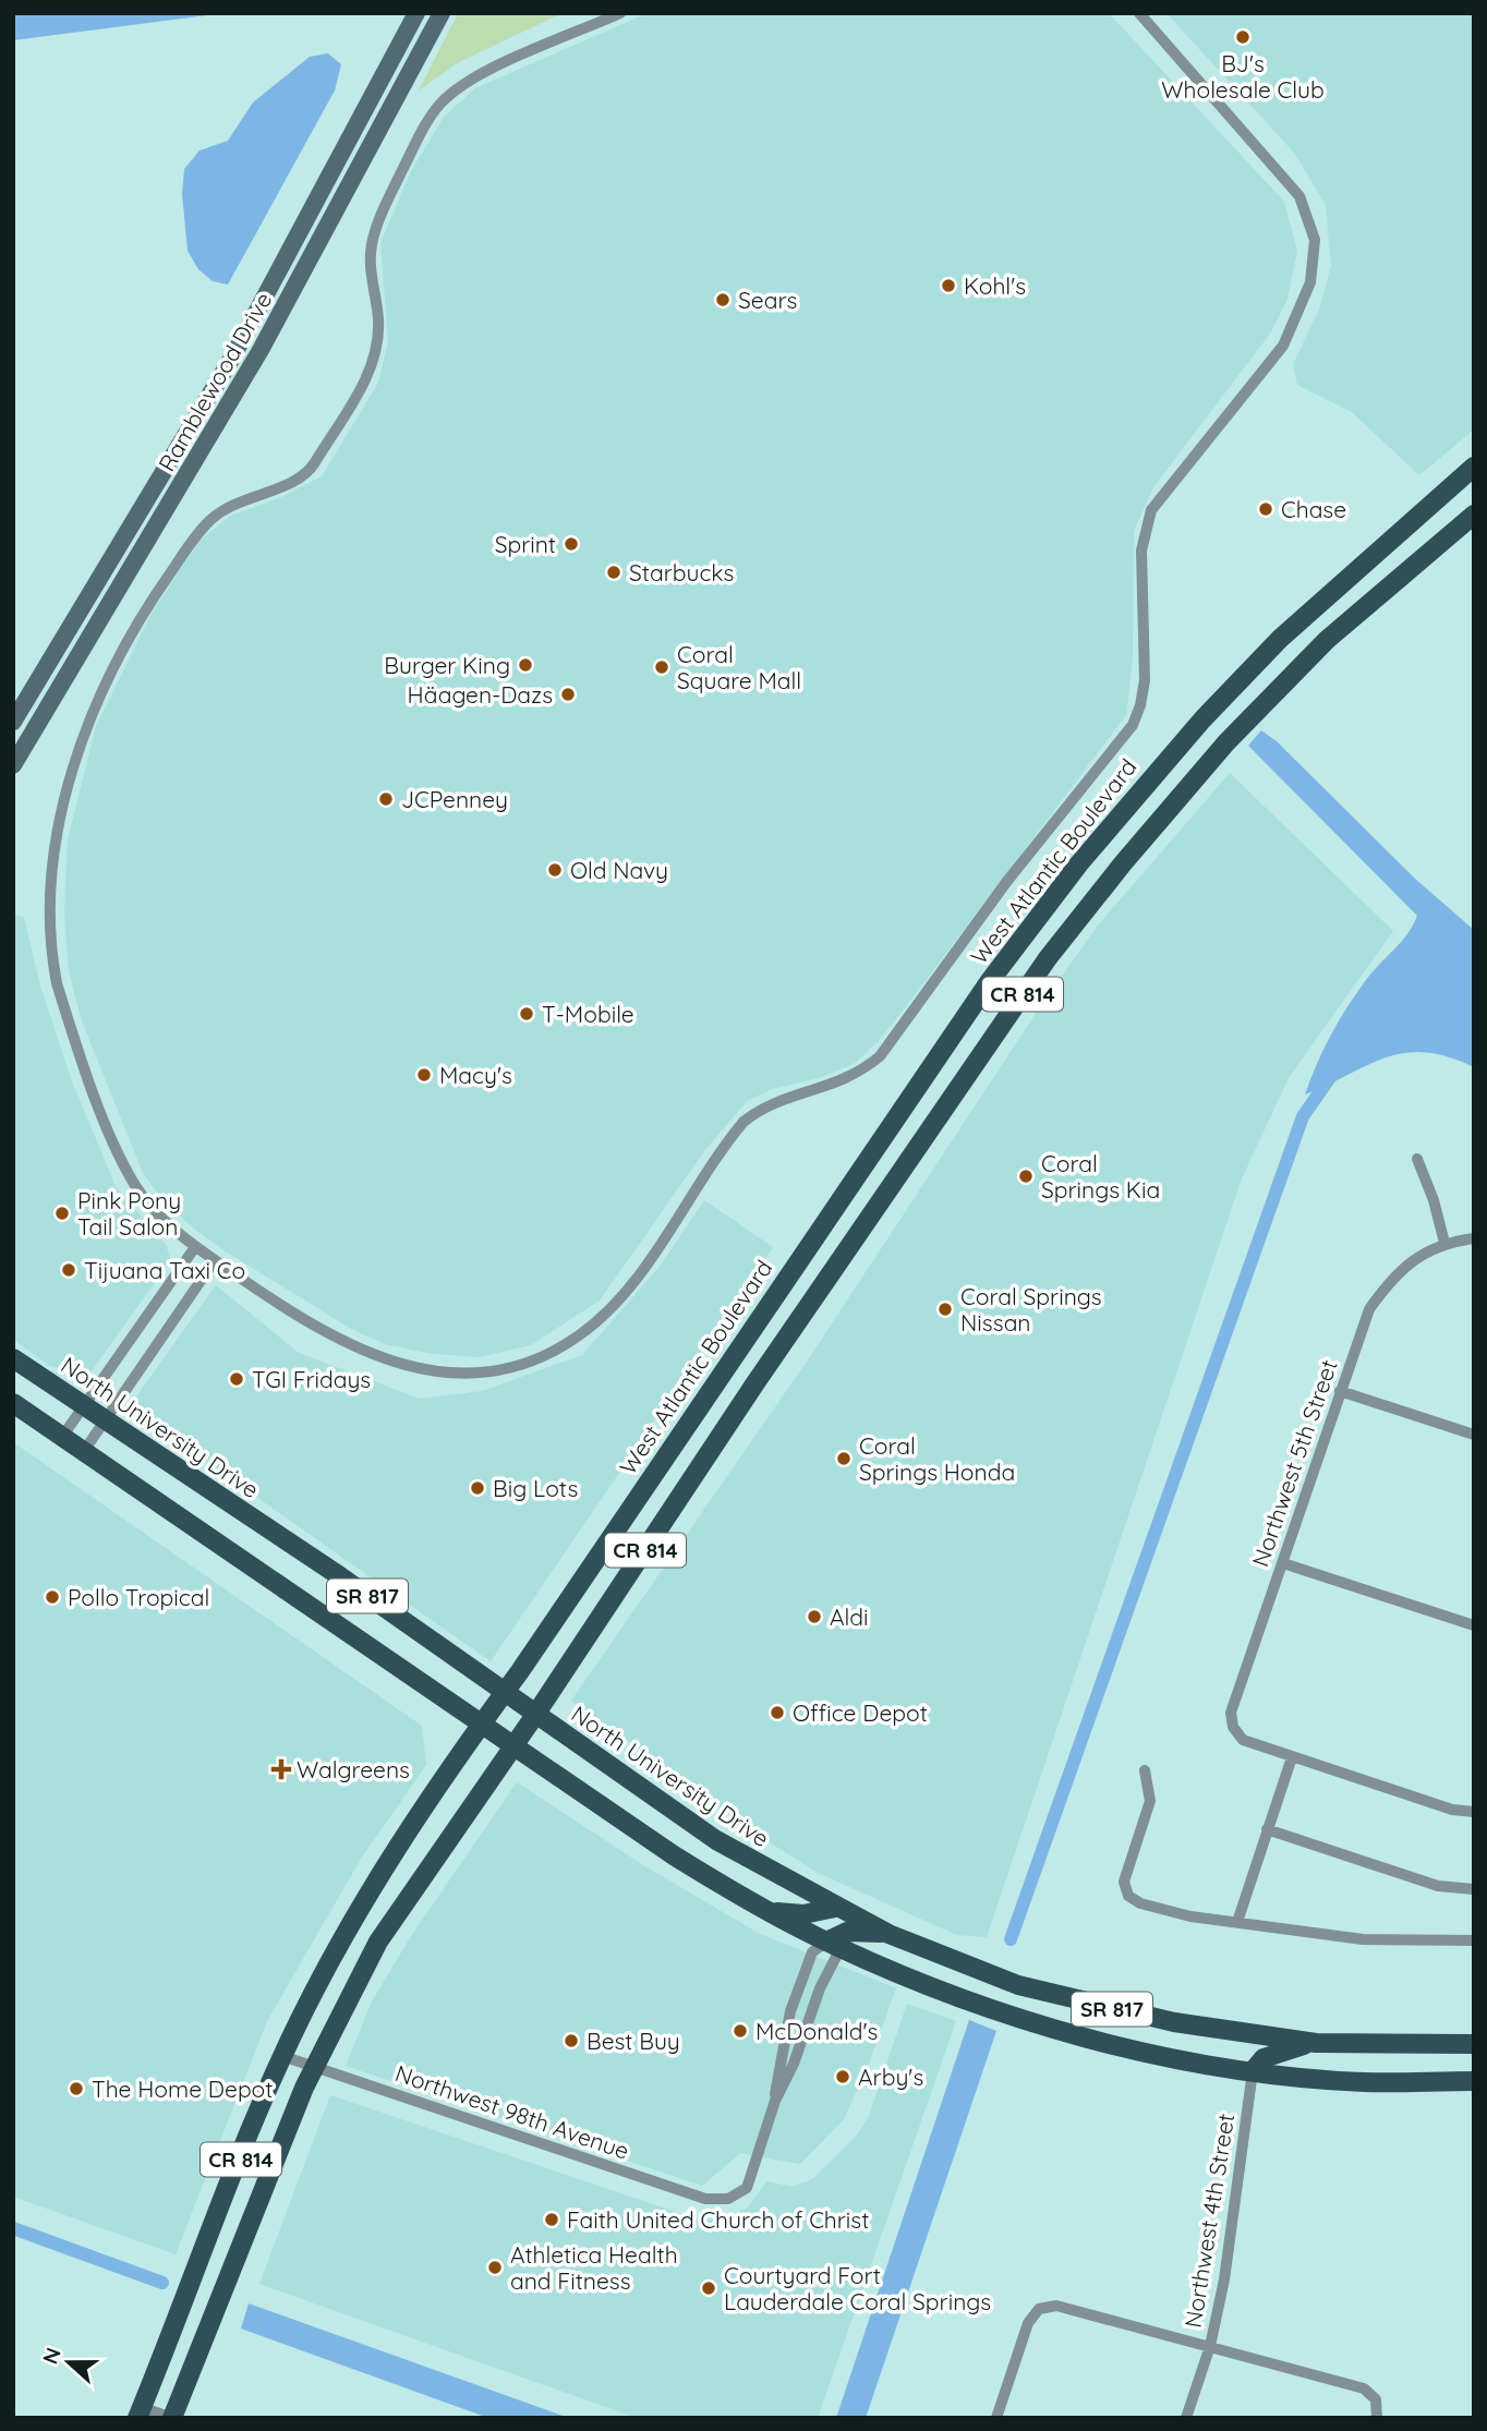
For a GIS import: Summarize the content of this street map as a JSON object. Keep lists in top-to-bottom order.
{
  "streets": {
    "main road": [
      "West Atlantic Boulevard",
      "CR 814",
      "North University Drive",
      "SR 817"
    ],
    "street": [
      "Ramblewood Drive",
      "Northwest 5th Street",
      "Northwest 98th Avenue",
      "Northwest 4th Street"
    ]
  },
  "crossings": [
    ["West Atlantic Boulevard", "North University Drive"],
    ["West Atlantic Boulevard", "SR 817"],
    ["West Atlantic Boulevard", "Northwest 98th Avenue"],
    ["CR 814", "North University Drive"],
    ["CR 814", "SR 817"],
    ["CR 814", "Northwest 98th Avenue"],
    ["SR 817", "Northwest 4th Street"]
  ],
  "places": {
    "other": [
      "BJ's Wholesale Club",
      "Kohl's",
      "Sears",
      "Chase",
      "Sprint",
      "Starbucks",
      "Burger King",
      "Coral Square Mall",
      "Häagen-Dazs",
      "JCPenney",
      "Old Navy",
      "T-Mobile",
      "Macy's",
      "Coral Springs Kia",
      "Pink Pony Tail Salon",
      "Tijuana Taxi Co",
      "Coral Springs Nissan",
      "TGI Fridays",
      "Coral Springs Honda",
      "Big Lots",
      "Pollo Tropical",
      "Aldi",
      "Office Depot",
      "McDonald's",
      "Best Buy",
      "Arby's",
      "The Home Depot",
      "Faith United Church of Christ",
      "Athletica Health and Fitness",
      "Courtyard Fort Lauderdale Coral Springs"
    ],
    "health": ["Walgreens"]
  },
  "north": "left"
}
